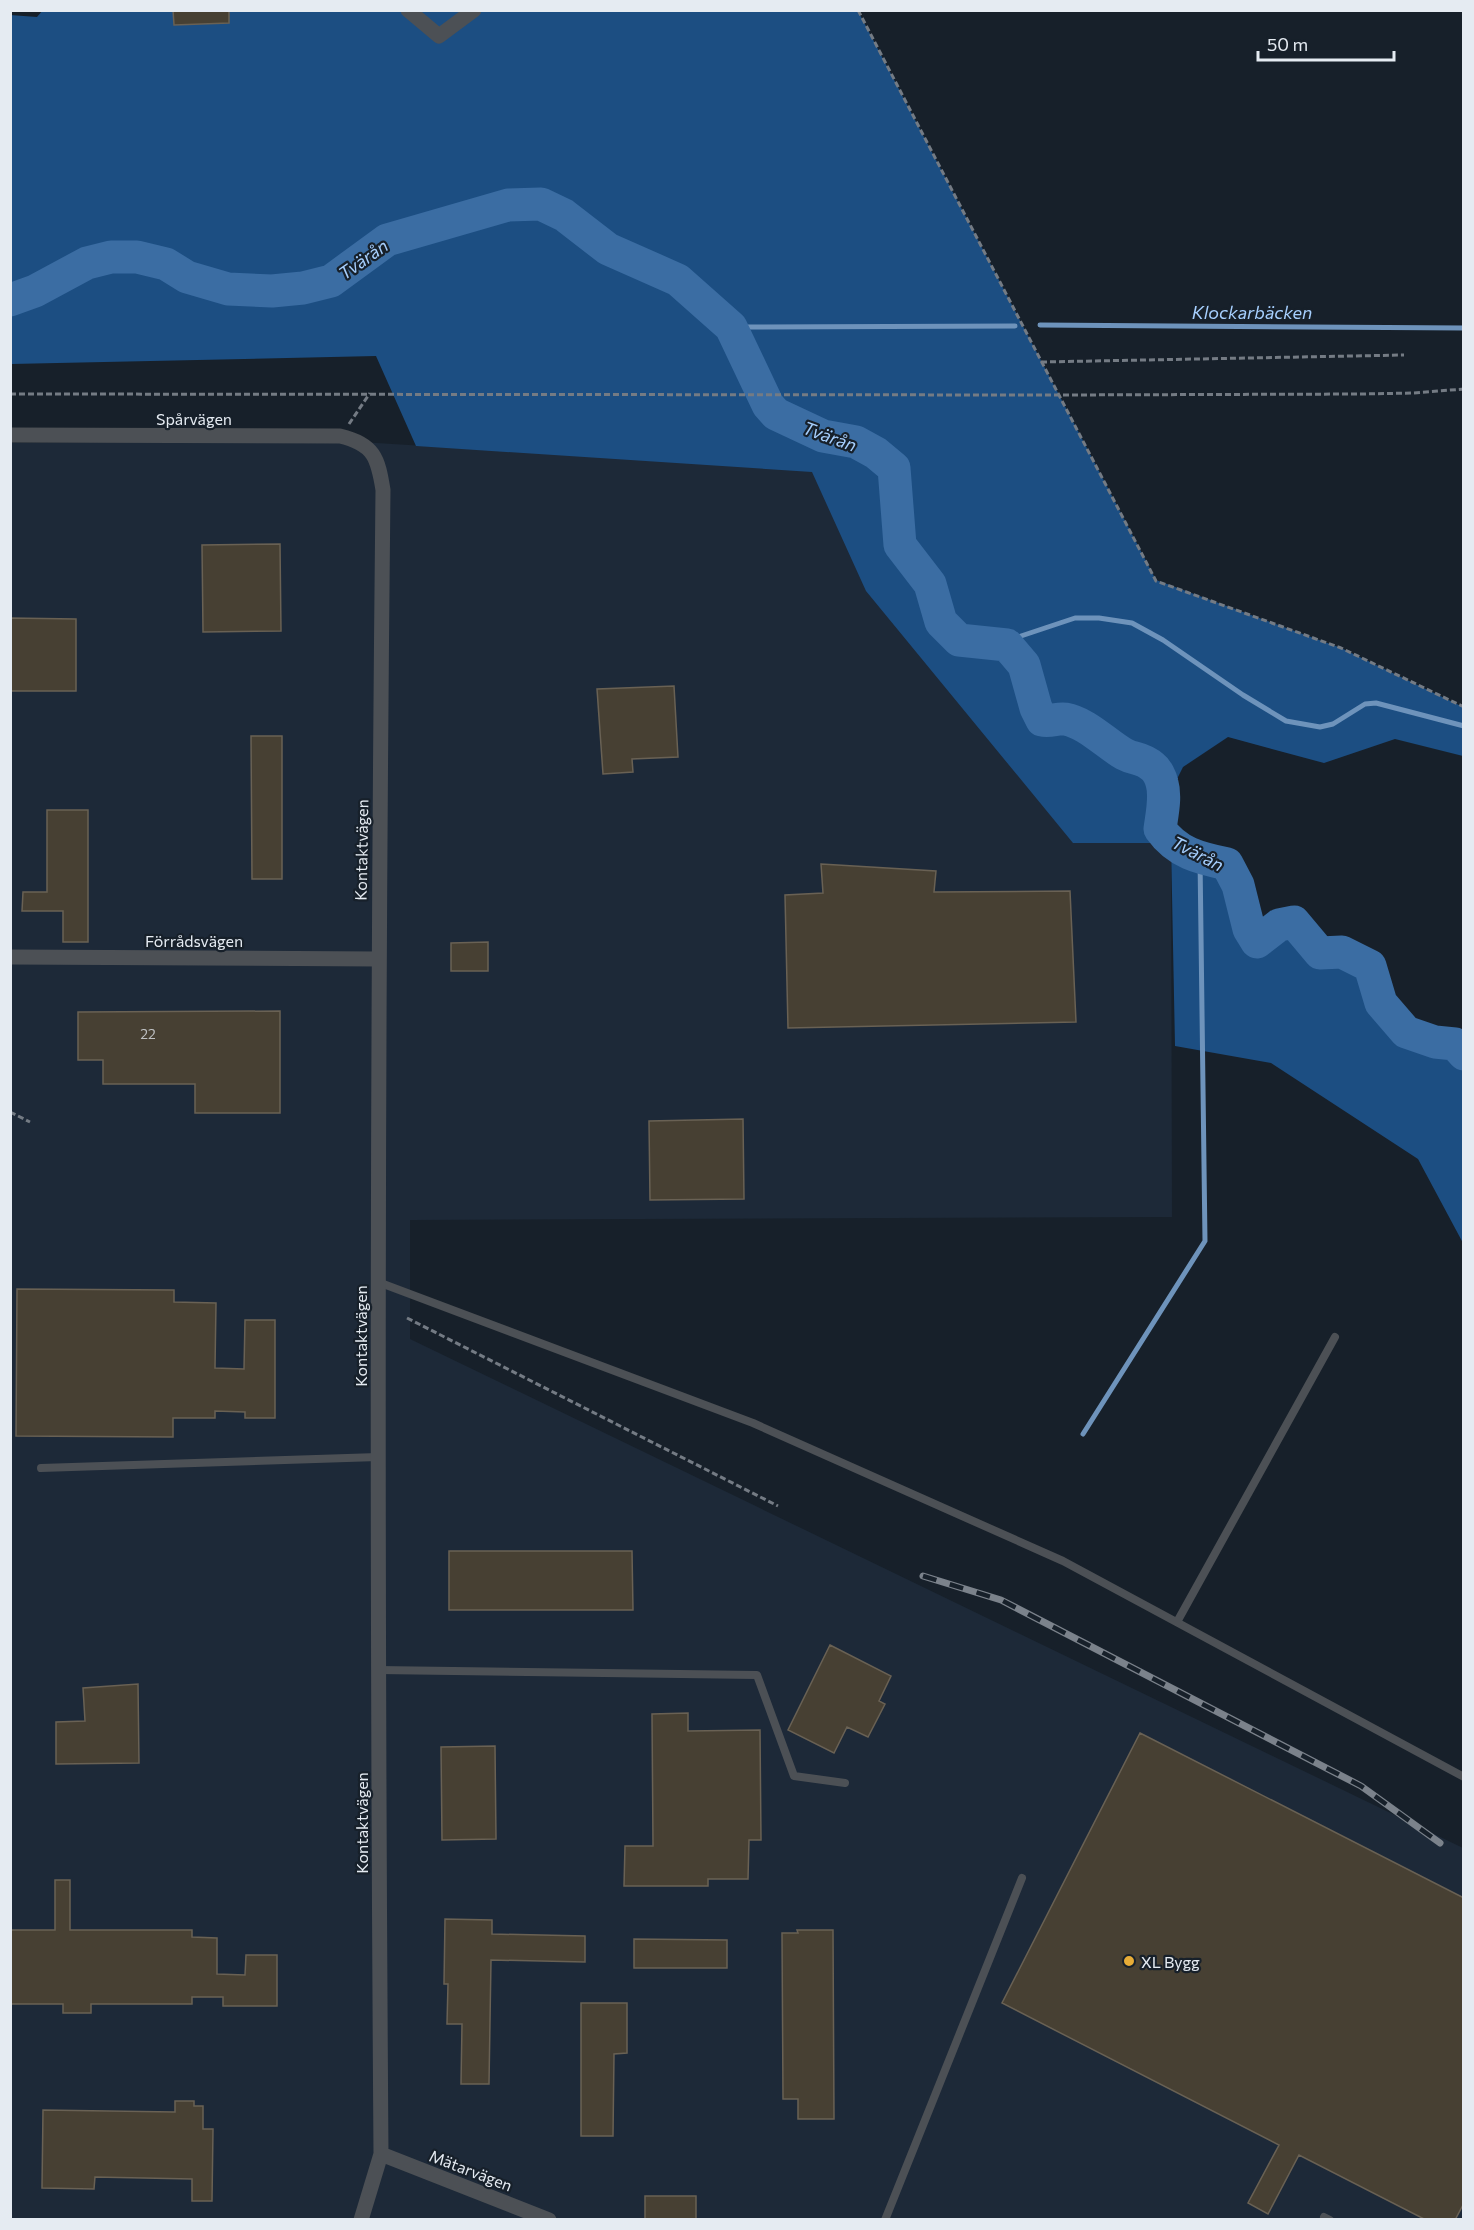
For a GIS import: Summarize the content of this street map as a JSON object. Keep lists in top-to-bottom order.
{
  "streets": {
    "street": [
      "Spårvägen",
      "Kontaktvägen",
      "Förrådsvägen",
      "Mätarvägen"
    ]
  },
  "crossings": [
    ["Spårvägen", "Kontaktvägen"],
    ["Kontaktvägen", "Förrådsvägen"],
    ["Kontaktvägen", "Mätarvägen"]
  ],
  "water": ["Tvärån", "Klockarbäcken"],
  "places": ["XL Bygg"],
  "house_numbers": ["22"],
  "scale_bar": "50 m"
}
